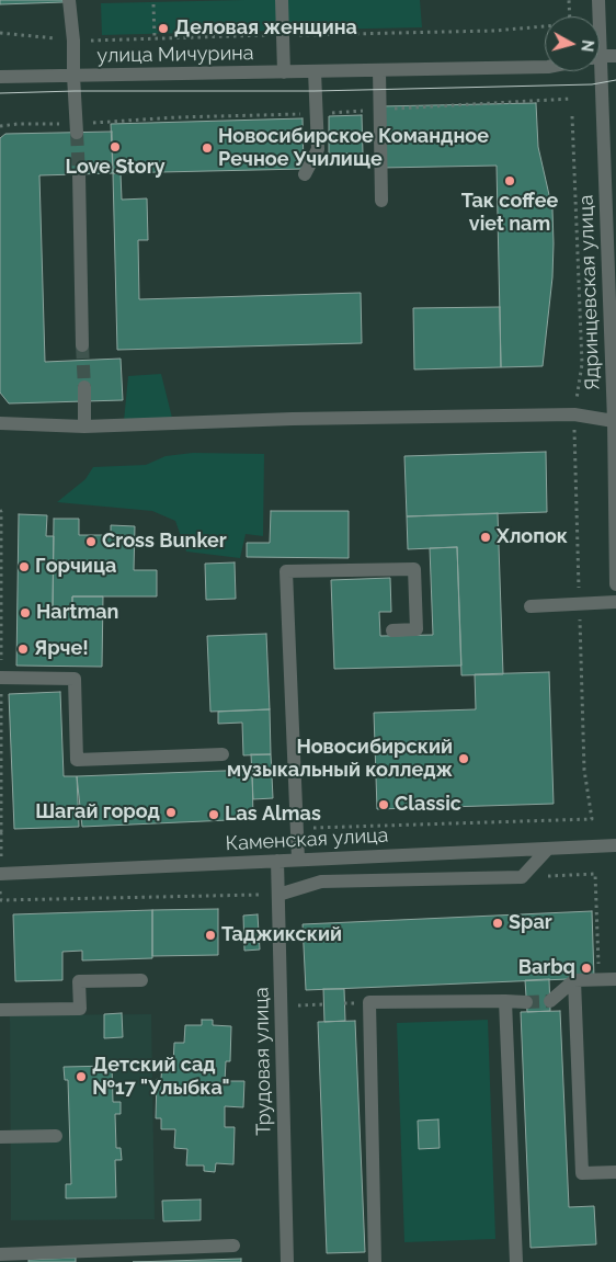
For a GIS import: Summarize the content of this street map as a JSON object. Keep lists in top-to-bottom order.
{
  "streets": {
    "street": [
      "улица Мичурина",
      "Ядринцевская улица",
      "Каменская улица",
      "Трудовая улица"
    ]
  },
  "crossings": [
    ["Каменская улица", "Трудовая улица"]
  ],
  "places": [
    "Деловая женщина",
    "Love Story",
    "Новосибирское Командное Речное Училище",
    "Так coffee viet nam",
    "Хлопок",
    "Cross Bunker",
    "Горчица",
    "Hartman",
    "Ярче!",
    "Новосибирский музыкальный колледж",
    "Classic",
    "Шагай город",
    "Las Almas",
    "Spar",
    "Таджикский",
    "Barbq",
    "Детский сад №17 \"Улыбка\""
  ],
  "north": "right"
}
